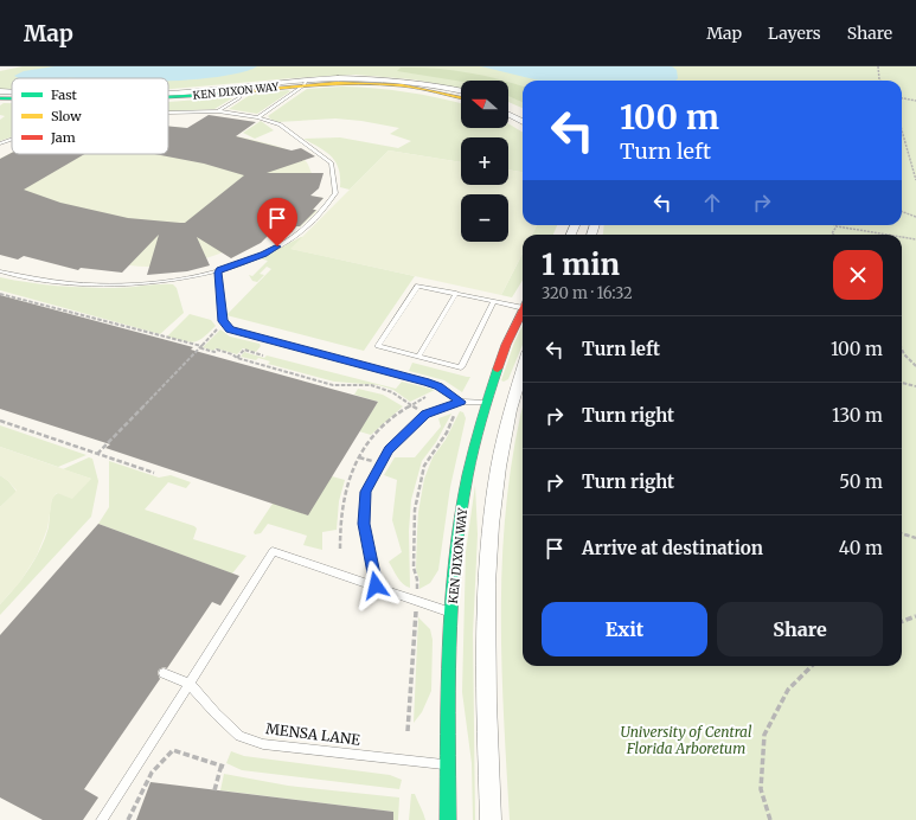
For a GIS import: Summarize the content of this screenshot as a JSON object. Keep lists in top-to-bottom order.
{
  "streets": {
    "street": ["KEN DIXON WAY"],
    "lane": ["MENSA LANE"]
  },
  "crossings": [
    ["KEN DIXON WAY", "MENSA LANE"]
  ],
  "parks": ["University of Central Florida Arboretum"],
  "legend": ["Fast", "Slow", "Jam"],
  "north": "left",
  "page": {
    "header": "Map",
    "nav": ["Map", "Layers", "Share"],
    "map_buttons": ["+", "−"],
    "turn": ["100 m", "Turn left"],
    "heading": ["1 min", "320 m · 16:32"],
    "list": [
      {
        "name": "Turn left",
        "value": "100 m"
      },
      {
        "name": "Turn right",
        "value": "130 m"
      },
      {
        "name": "Turn right",
        "value": "50 m"
      },
      {
        "name": "Arrive at destination",
        "value": "40 m"
      }
    ],
    "buttons": ["Exit", "Share"]
  }
}
